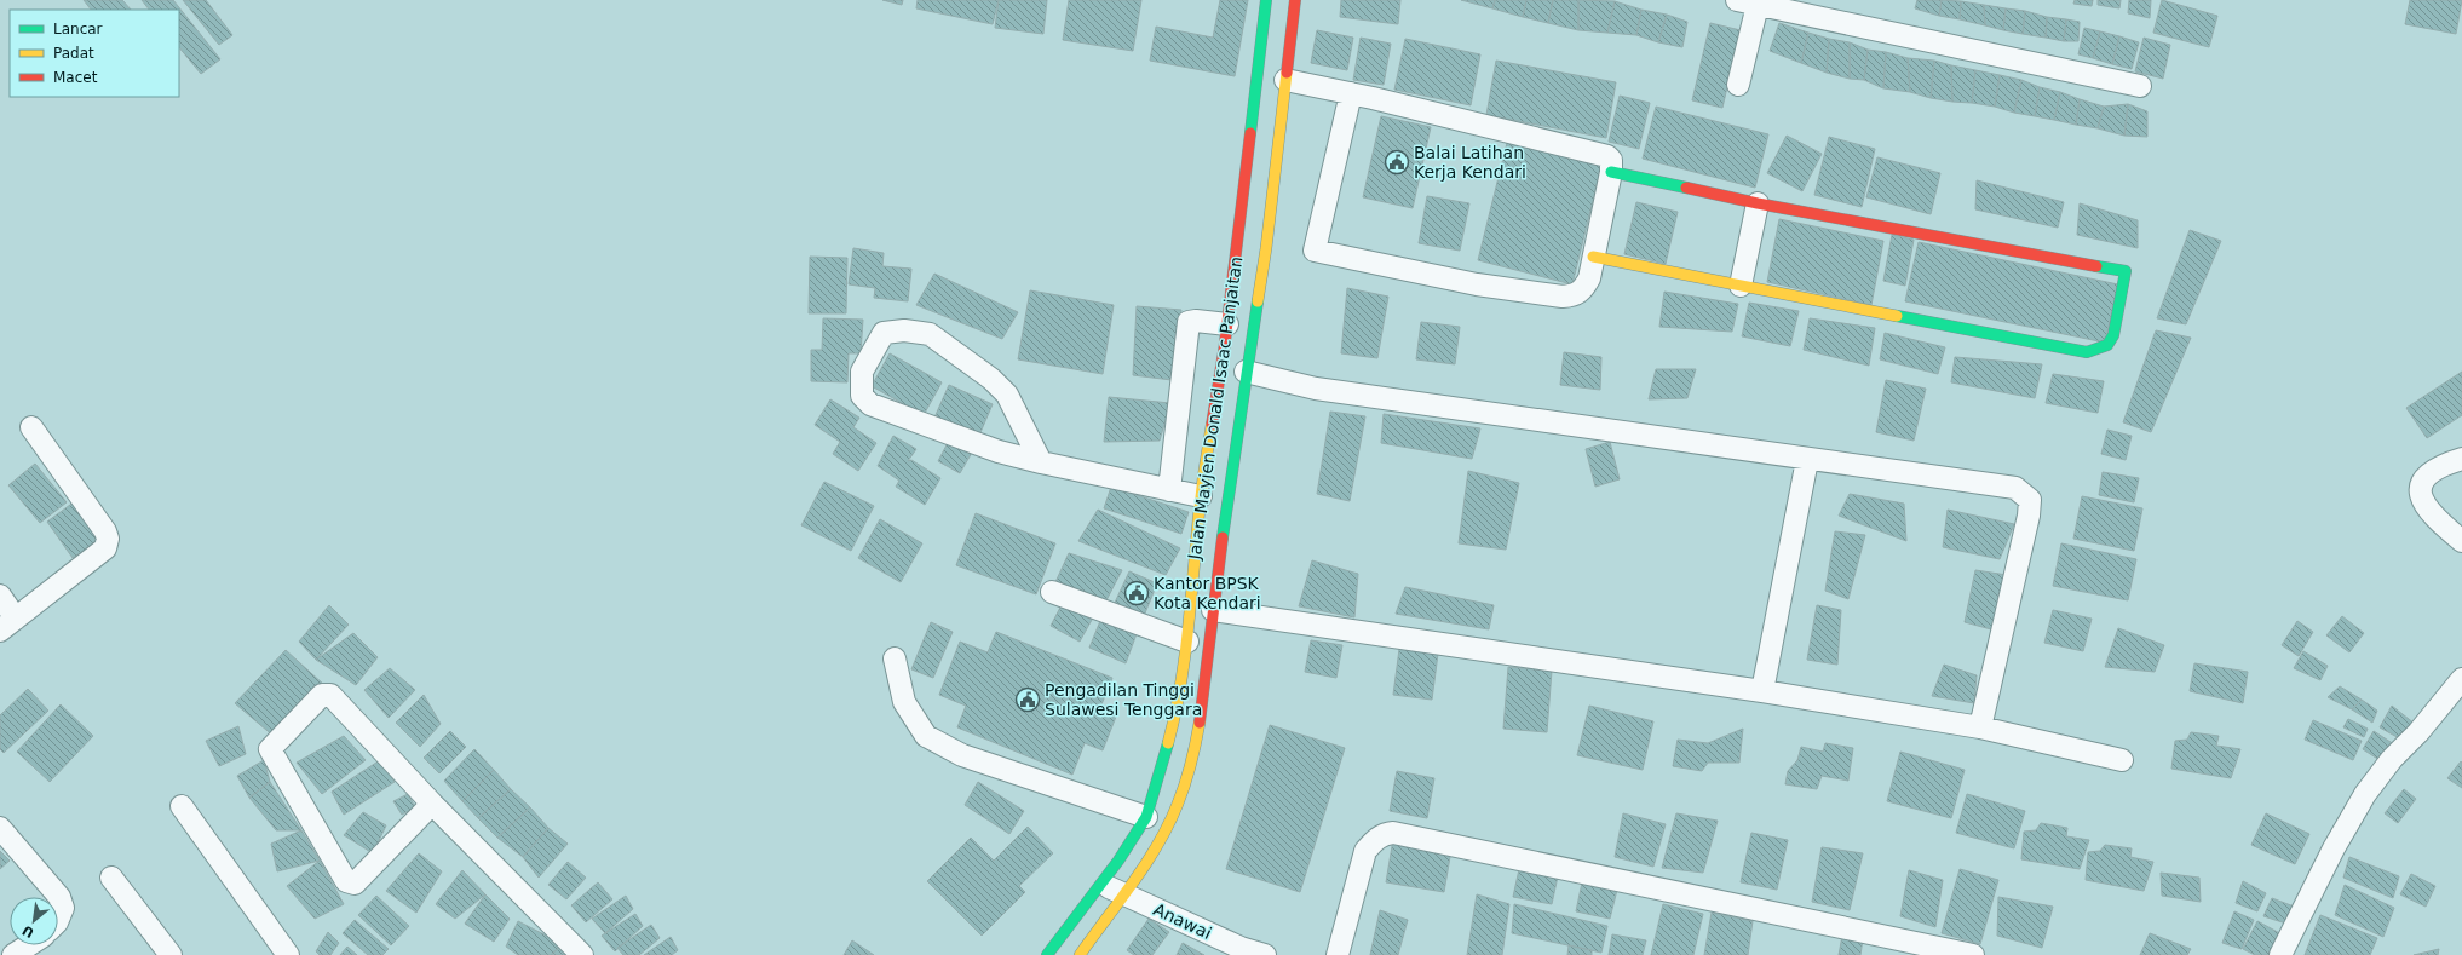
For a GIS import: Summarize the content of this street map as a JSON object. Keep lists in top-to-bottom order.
{
  "streets": {
    "main road": ["Jalan Mayjen Donald Isaac Panjaitan"],
    "street": ["Anawai"]
  },
  "crossings": [
    ["Jalan Mayjen Donald Isaac Panjaitan", "Anawai"]
  ],
  "places": {
    "public building": ["Balai Latihan Kerja Kendari", "Kantor BPSK Kota Kendari", "Pengadilan Tinggi Sulawesi Tenggara"]
  },
  "legend": ["Lancar", "Padat", "Macet"],
  "north": "bottom left"
}
